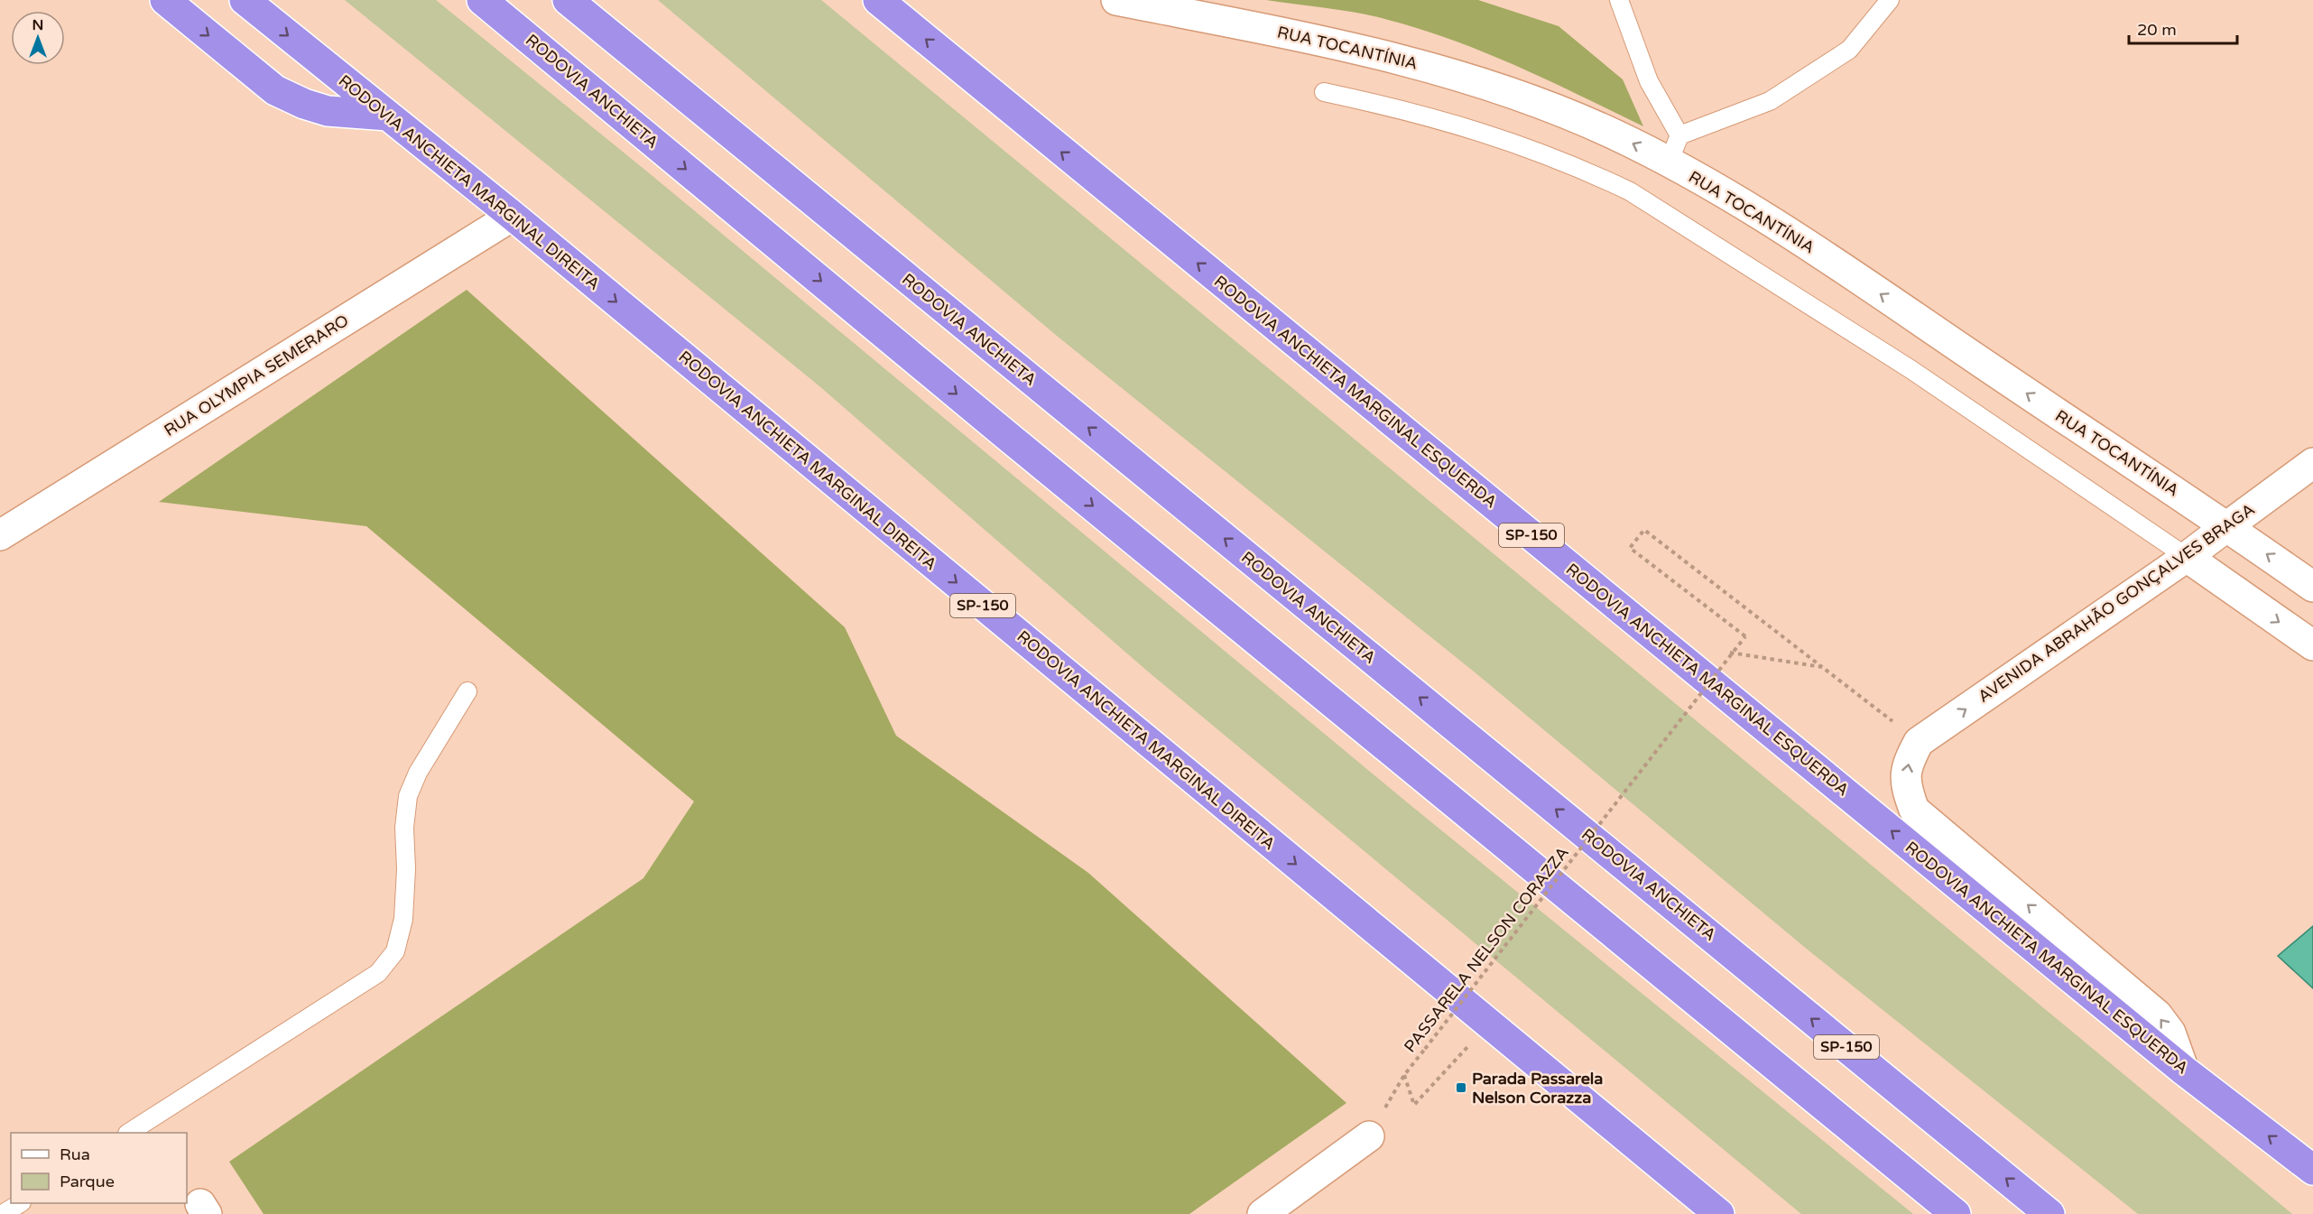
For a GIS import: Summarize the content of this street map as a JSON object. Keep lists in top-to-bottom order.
{
  "streets": {
    "highway": [
      "RODOVIA ANCHIETA",
      "RODOVIA ANCHIETA MARGINAL DIREITA",
      "RODOVIA ANCHIETA MARGINAL ESQUERDA",
      "SP-150"
    ],
    "street": ["RUA TOCANTÍNIA", "RUA OLYMPIA SEMERARO", "AVENIDA ABRAHÃO GONÇALVES BRAGA"],
    "path": ["PASSARELA NELSON CORAZZA"]
  },
  "crossings": [
    ["RUA TOCANTÍNIA", "AVENIDA ABRAHÃO GONÇALVES BRAGA"],
    ["RODOVIA ANCHIETA MARGINAL DIREITA", "RUA OLYMPIA SEMERARO"],
    ["RODOVIA ANCHIETA MARGINAL DIREITA", "PASSARELA NELSON CORAZZA"]
  ],
  "one_way": [
    "RUA TOCANTÍNIA",
    "RODOVIA ANCHIETA MARGINAL DIREITA",
    "RODOVIA ANCHIETA MARGINAL ESQUERDA",
    "AVENIDA ABRAHÃO GONÇALVES BRAGA"
  ],
  "places": {
    "transit": ["Parada Passarela Nelson Corazza"]
  },
  "legend": ["Rua", "Parque"],
  "scale_bar": "20 m",
  "north": "top"
}
